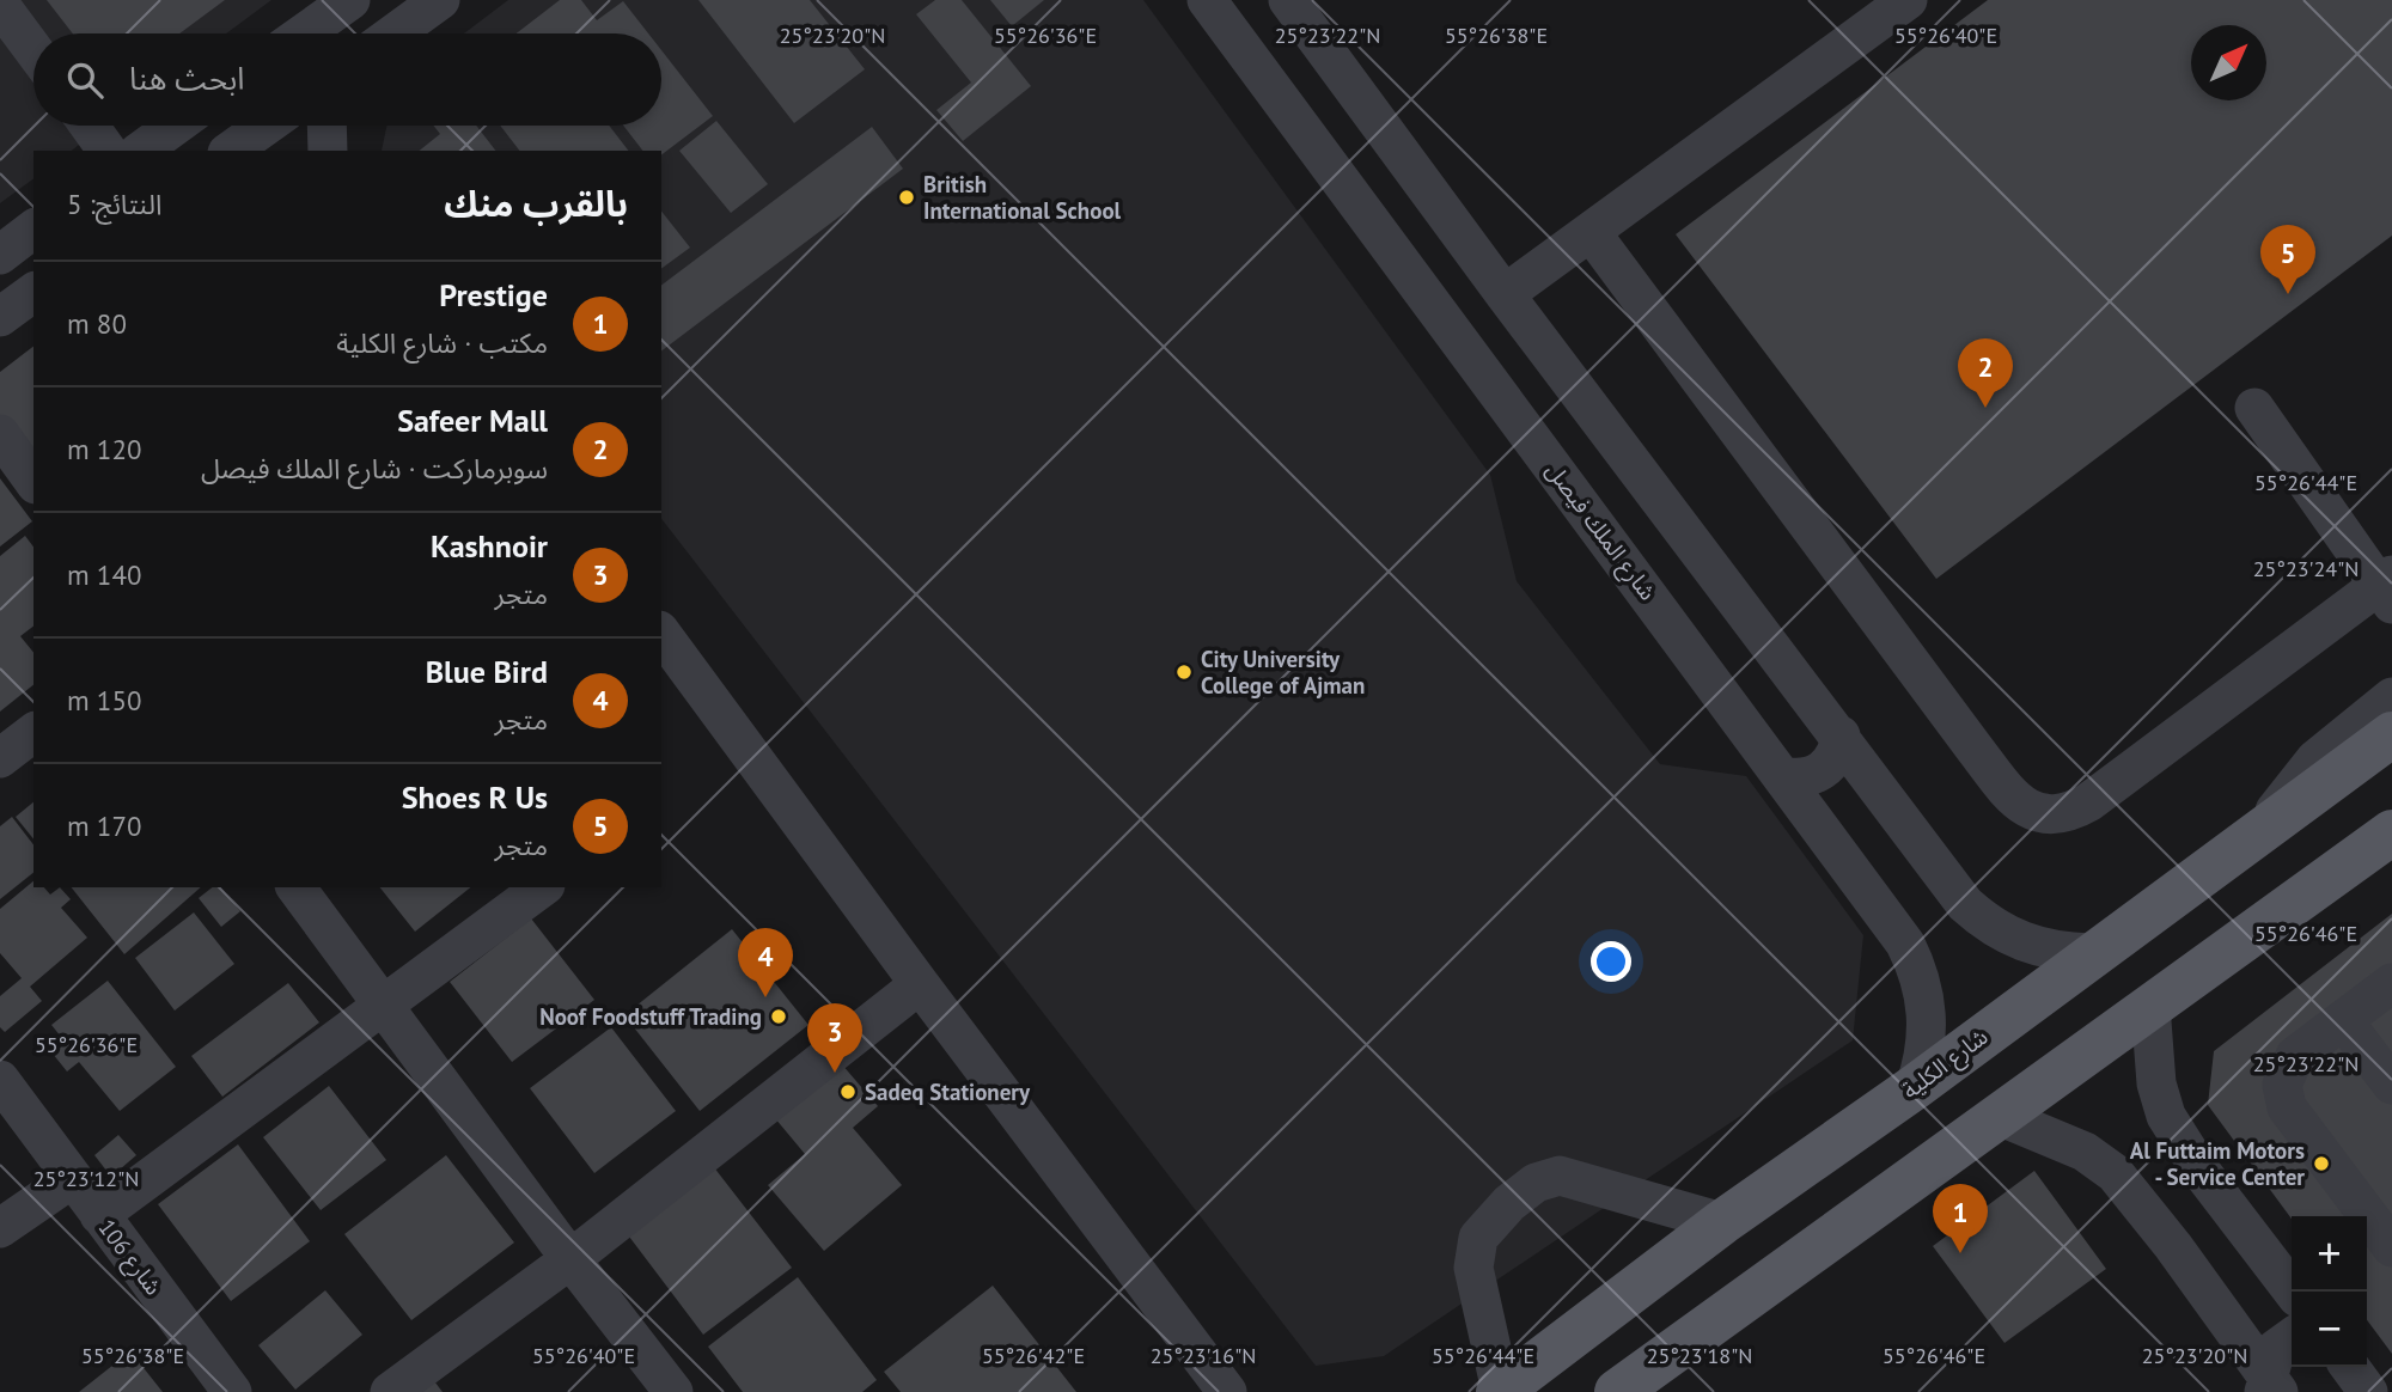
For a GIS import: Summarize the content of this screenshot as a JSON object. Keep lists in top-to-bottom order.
{
  "streets": {
    "main road": ["شارع الكلية"],
    "street": ["شارع الملك فيصل", "شارع 106"]
  },
  "crossings": [
    ["شارع الملك فيصل", "شارع الكلية"]
  ],
  "places": [
    "British International School",
    "City University College of Ajman",
    "Noof Foodstuff Trading",
    "Sadeq Stationery",
    "Al Futtaim Motors - Service Center"
  ],
  "north": "top right",
  "page": {
    "search": "ابحث هنا",
    "heading": ["بالقرب منك", "النتائج: 5"],
    "pins": [
      "5",
      "2",
      "4",
      "3",
      "1"
    ],
    "list": [
      {
        "mark": "1",
        "name": "Prestige",
        "note": "مكتب · شارع الكلية",
        "value": "80 m"
      },
      {
        "mark": "2",
        "name": "Safeer Mall",
        "note": "سوبرماركت · شارع الملك فيصل",
        "value": "120 m"
      },
      {
        "mark": "3",
        "name": "Kashnoir",
        "note": "متجر",
        "value": "140 m"
      },
      {
        "mark": "4",
        "name": "Blue Bird",
        "note": "متجر",
        "value": "150 m"
      },
      {
        "mark": "5",
        "name": "Shoes R Us",
        "note": "متجر",
        "value": "170 m"
      }
    ],
    "map_buttons": ["+", "−"]
  },
  "coordinates": [
    "25°23'20\"N",
    "55°26'36\"E",
    "25°23'22\"N",
    "55°26'38\"E",
    "55°26'40\"E",
    "55°26'44\"E",
    "25°23'24\"N",
    "55°26'46\"E",
    "25°23'12\"N",
    "55°26'42\"E",
    "25°23'18\"N",
    "25°23'16\"N"
  ]
}
